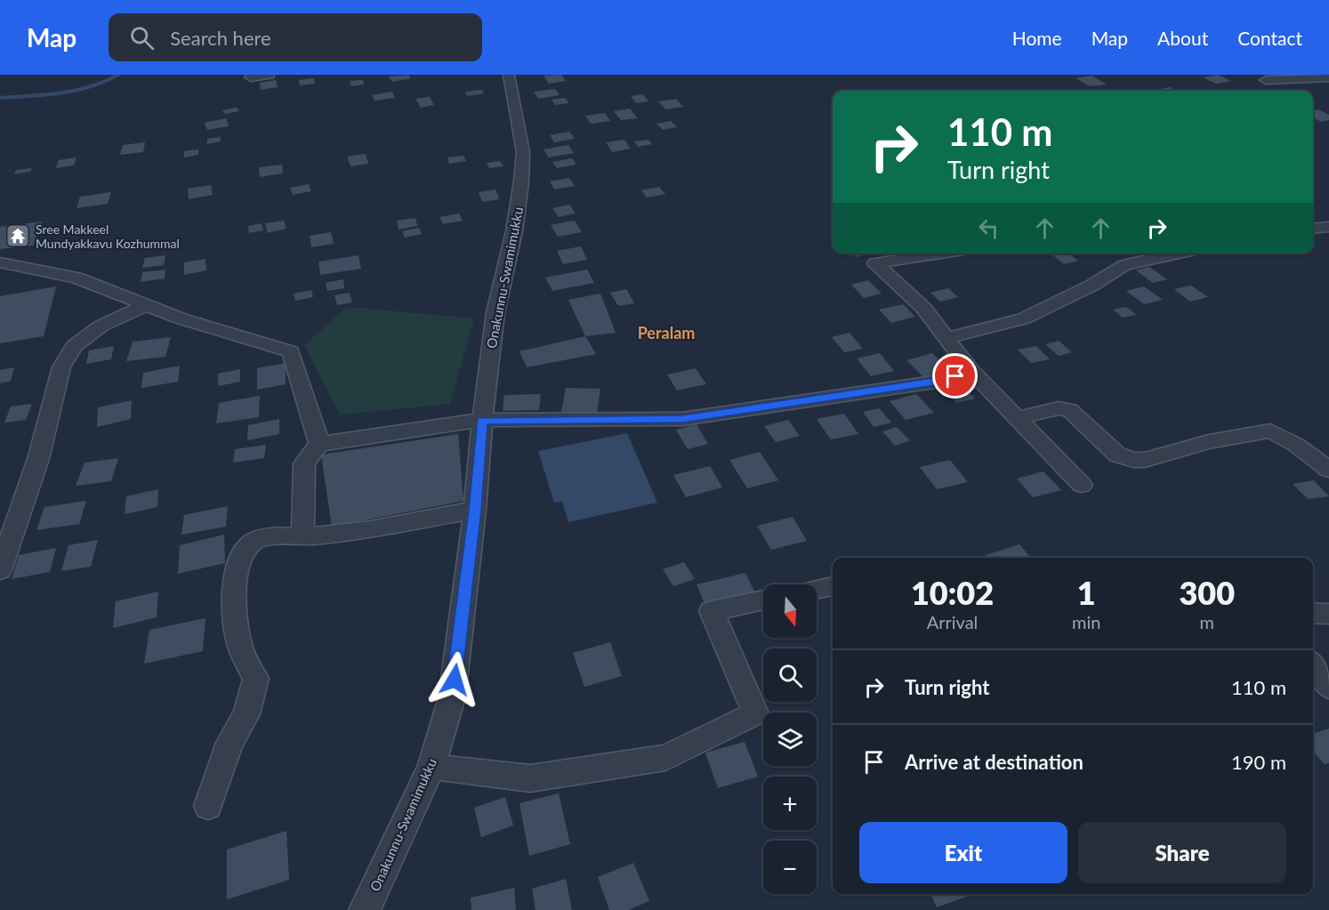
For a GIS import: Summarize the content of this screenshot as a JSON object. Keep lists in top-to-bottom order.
{
  "streets": {
    "street": ["Onakunnu-Swamimukku"]
  },
  "districts": ["Peralam"],
  "places": {
    "temple": ["Sree Makkeel Mundyakkavu Kozhummal"]
  },
  "north": "bottom",
  "page": {
    "header": "Map",
    "search": "Search here",
    "nav": [
      "Home",
      "Map",
      "About",
      "Contact"
    ],
    "turn": ["110 m", "Turn right"],
    "eta": [
      "10:02",
      "Arrival",
      "1",
      "min",
      "300",
      "m"
    ],
    "map_buttons": ["+", "−"],
    "list": [
      {
        "name": "Turn right",
        "value": "110 m"
      },
      {
        "name": "Arrive at destination",
        "value": "190 m"
      }
    ],
    "buttons": ["Exit", "Share"]
  }
}
